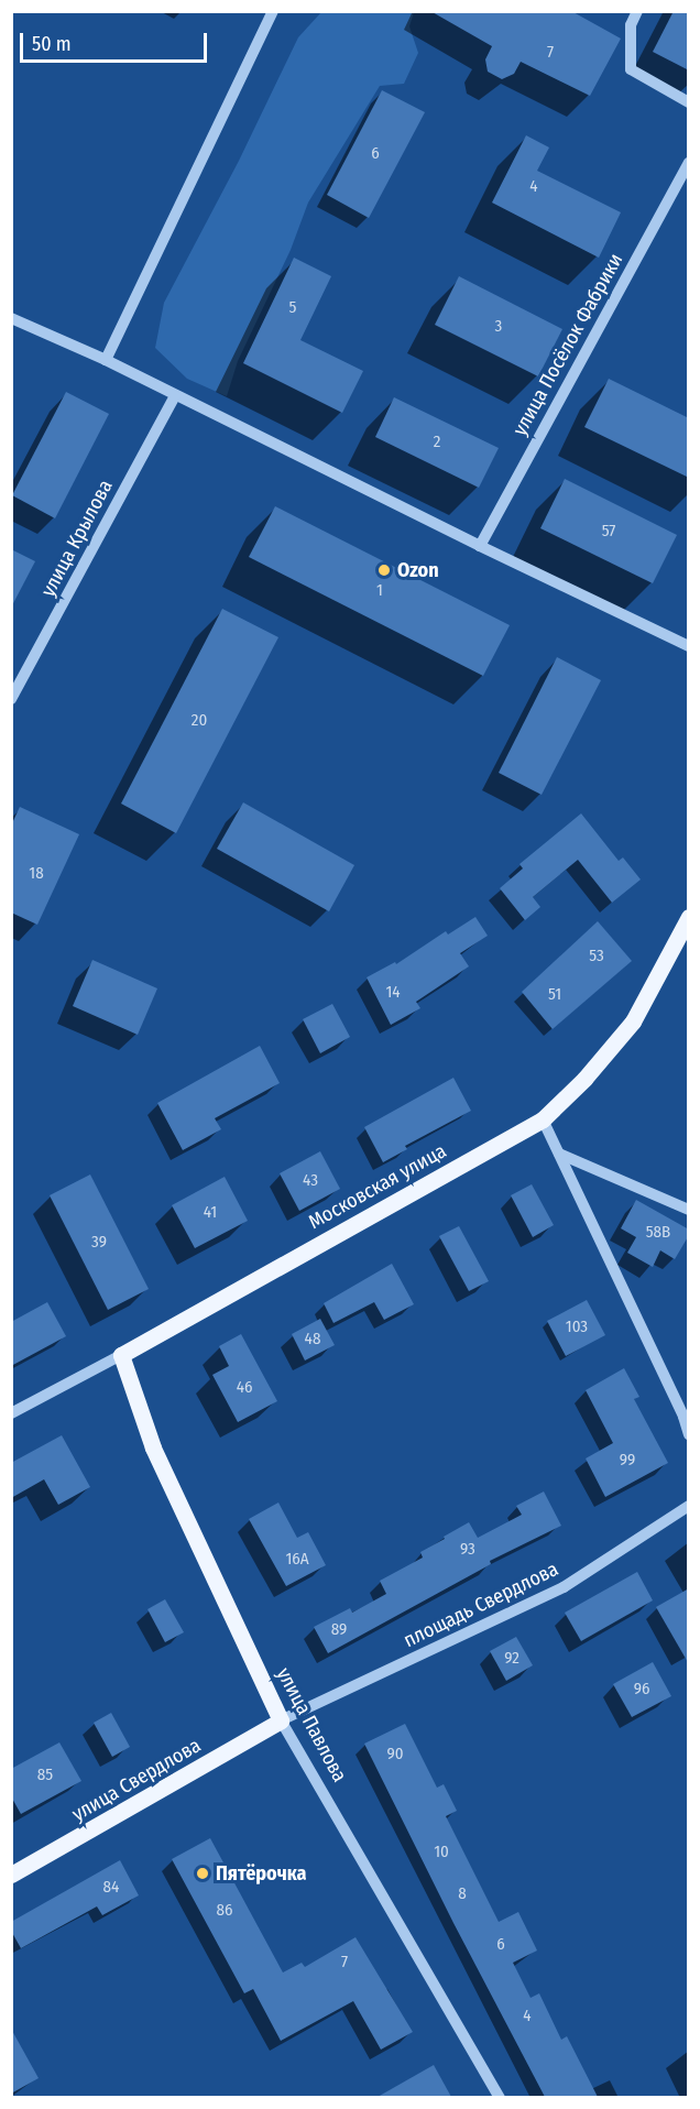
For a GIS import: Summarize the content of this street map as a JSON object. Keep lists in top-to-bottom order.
{
  "streets": {
    "main road": ["Московская улица", "улица Павлова", "улица Свердлова"],
    "street": ["улица Посёлок Фабрики", "улица Крылова", "площадь Свердлова"]
  },
  "crossings": [
    ["Московская улица", "улица Павлова"],
    ["площадь Свердлова", "улица Павлова"],
    ["площадь Свердлова", "улица Свердлова"],
    ["улица Павлова", "улица Свердлова"]
  ],
  "places": ["Ozon", "Пятёрочка"],
  "house_numbers": [
    "7",
    "6",
    "4",
    "5",
    "3",
    "2",
    "57",
    "1",
    "20",
    "18",
    "53",
    "14",
    "51",
    "43",
    "41",
    "58В",
    "39",
    "103",
    "48",
    "46",
    "99",
    "93",
    "16А",
    "89",
    "92",
    "96",
    "90",
    "85",
    "10",
    "84",
    "8",
    "86",
    "6",
    "7",
    "4"
  ],
  "scale_bar": "50 m"
}
